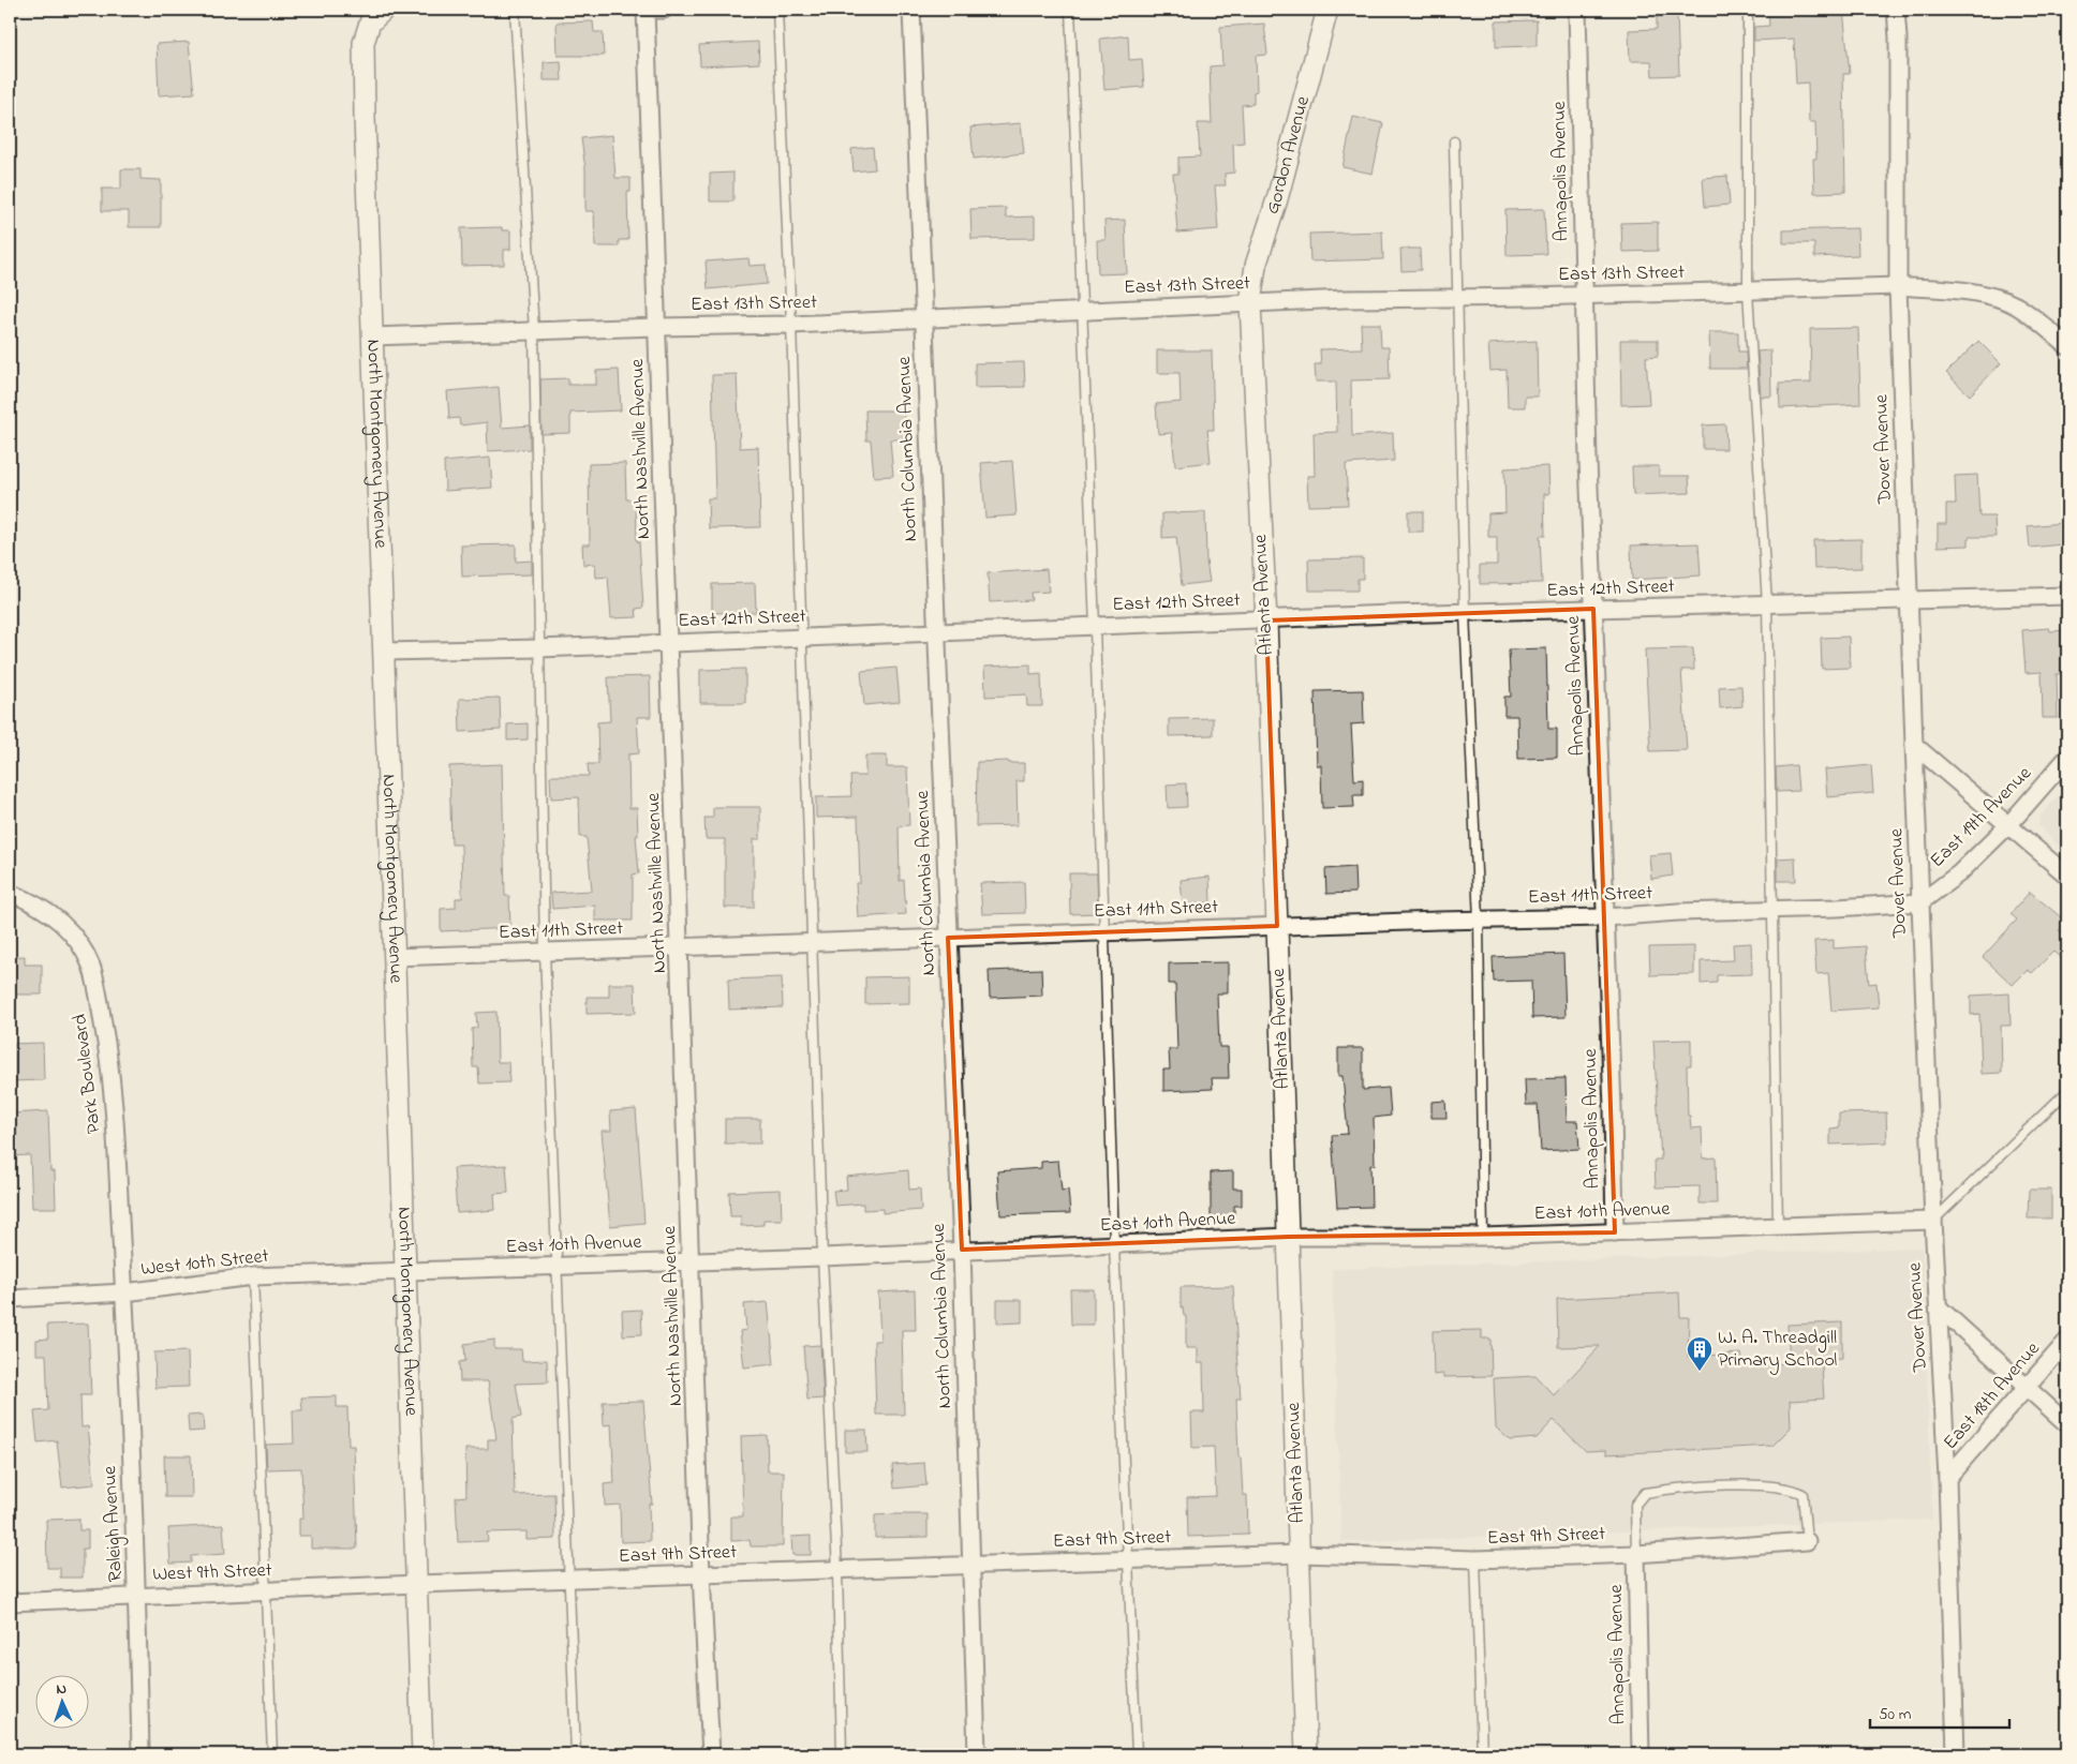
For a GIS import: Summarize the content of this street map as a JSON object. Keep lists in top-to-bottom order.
{
  "streets": {
    "street": [
      "Gordon Avenue",
      "Annapolis Avenue",
      "East 13th Street",
      "North Montgomery Avenue",
      "North Nashville Avenue",
      "North Columbia Avenue",
      "Dover Avenue",
      "East 12th Street",
      "Atlanta Avenue",
      "East 19th Avenue",
      "East 11th Street",
      "Park Boulevard",
      "East 10th Avenue",
      "West 10th Street",
      "East 18th Avenue",
      "Raleigh Avenue",
      "East 9th Street",
      "West 9th Street"
    ]
  },
  "crossings": [
    ["Gordon Avenue", "East 13th Street"],
    ["Gordon Avenue", "Atlanta Avenue"],
    ["Annapolis Avenue", "East 13th Street"],
    ["Annapolis Avenue", "East 12th Street"],
    ["Annapolis Avenue", "East 11th Street"],
    ["Annapolis Avenue", "East 10th Avenue"],
    ["Annapolis Avenue", "East 9th Street"],
    ["East 13th Street", "North Montgomery Avenue"],
    ["East 13th Street", "North Nashville Avenue"],
    ["East 13th Street", "North Columbia Avenue"],
    ["East 13th Street", "Dover Avenue"],
    ["East 13th Street", "Atlanta Avenue"],
    ["North Montgomery Avenue", "East 12th Street"],
    ["North Montgomery Avenue", "East 11th Street"],
    ["North Montgomery Avenue", "East 10th Avenue"],
    ["North Montgomery Avenue", "West 10th Street"],
    ["North Montgomery Avenue", "East 9th Street"],
    ["North Montgomery Avenue", "West 9th Street"],
    ["North Nashville Avenue", "East 12th Street"],
    ["North Nashville Avenue", "East 11th Street"],
    ["North Nashville Avenue", "East 10th Avenue"],
    ["North Nashville Avenue", "East 9th Street"],
    ["North Columbia Avenue", "East 12th Street"],
    ["North Columbia Avenue", "East 11th Street"],
    ["North Columbia Avenue", "East 10th Avenue"],
    ["North Columbia Avenue", "East 9th Street"],
    ["Dover Avenue", "East 12th Street"],
    ["Dover Avenue", "East 19th Avenue"],
    ["Dover Avenue", "East 11th Street"],
    ["Dover Avenue", "East 10th Avenue"],
    ["Dover Avenue", "East 18th Avenue"],
    ["East 12th Street", "Atlanta Avenue"],
    ["Atlanta Avenue", "East 11th Street"],
    ["Atlanta Avenue", "East 10th Avenue"],
    ["Atlanta Avenue", "East 9th Street"],
    ["East 19th Avenue", "East 11th Street"],
    ["Park Boulevard", "West 10th Street"],
    ["Park Boulevard", "Raleigh Avenue"],
    ["East 10th Avenue", "West 10th Street"],
    ["West 10th Street", "Raleigh Avenue"],
    ["Raleigh Avenue", "West 9th Street"],
    ["East 9th Street", "West 9th Street"]
  ],
  "places": {
    "building": ["W. A. Threadgill Primary School"]
  },
  "scale_bar": "50 m",
  "north": "top"
}
